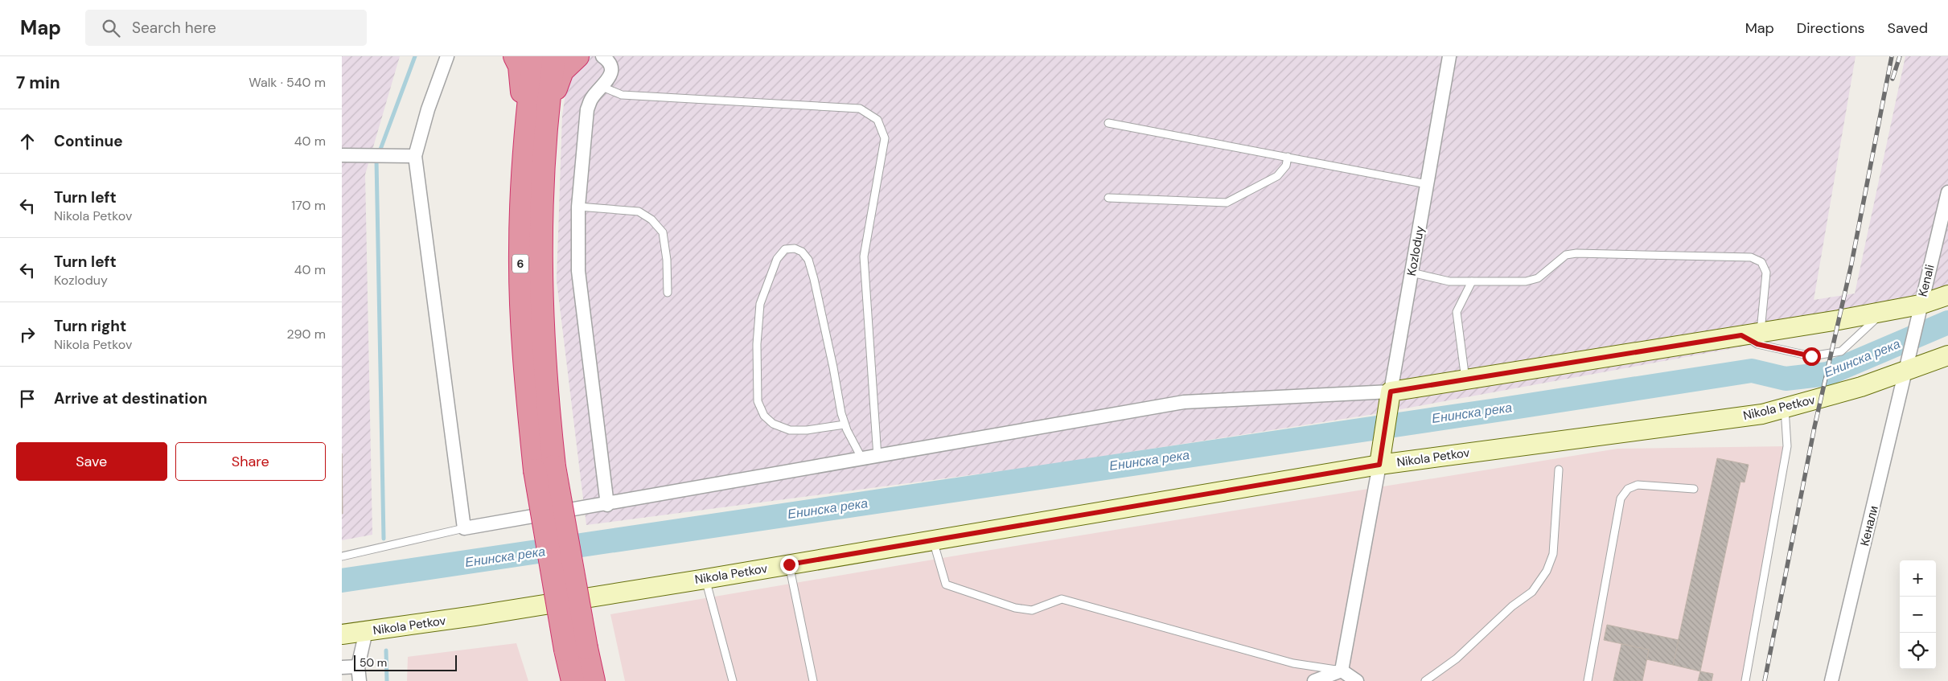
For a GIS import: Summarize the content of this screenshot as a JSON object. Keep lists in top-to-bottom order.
{
  "streets": {
    "highway": ["6"],
    "main road": ["Kozloduy", "Nikola Petkov"],
    "street": ["Kenali", "Кенали"]
  },
  "crossings": [
    ["Kozloduy", "Nikola Petkov"],
    ["Kenali", "Nikola Petkov"],
    ["Kenali", "Кенали"],
    ["Nikola Petkov", "Кенали"]
  ],
  "water": ["Енинска река"],
  "scale_bar": "50 m",
  "page": {
    "header": "Map",
    "search": "Search here",
    "nav": ["Map", "Directions", "Saved"],
    "heading": ["7 min", "Walk · 540 m"],
    "list": [
      ["Continue", "40 m"],
      ["Turn left", "Nikola Petkov", "170 m"],
      ["Turn left", "Kozloduy", "40 m"],
      ["Turn right", "Nikola Petkov", "290 m"],
      "Arrive at destination"
    ],
    "buttons": ["Save", "Share"],
    "map_buttons": ["+", "−"],
    "scale": "50 m"
  }
}
